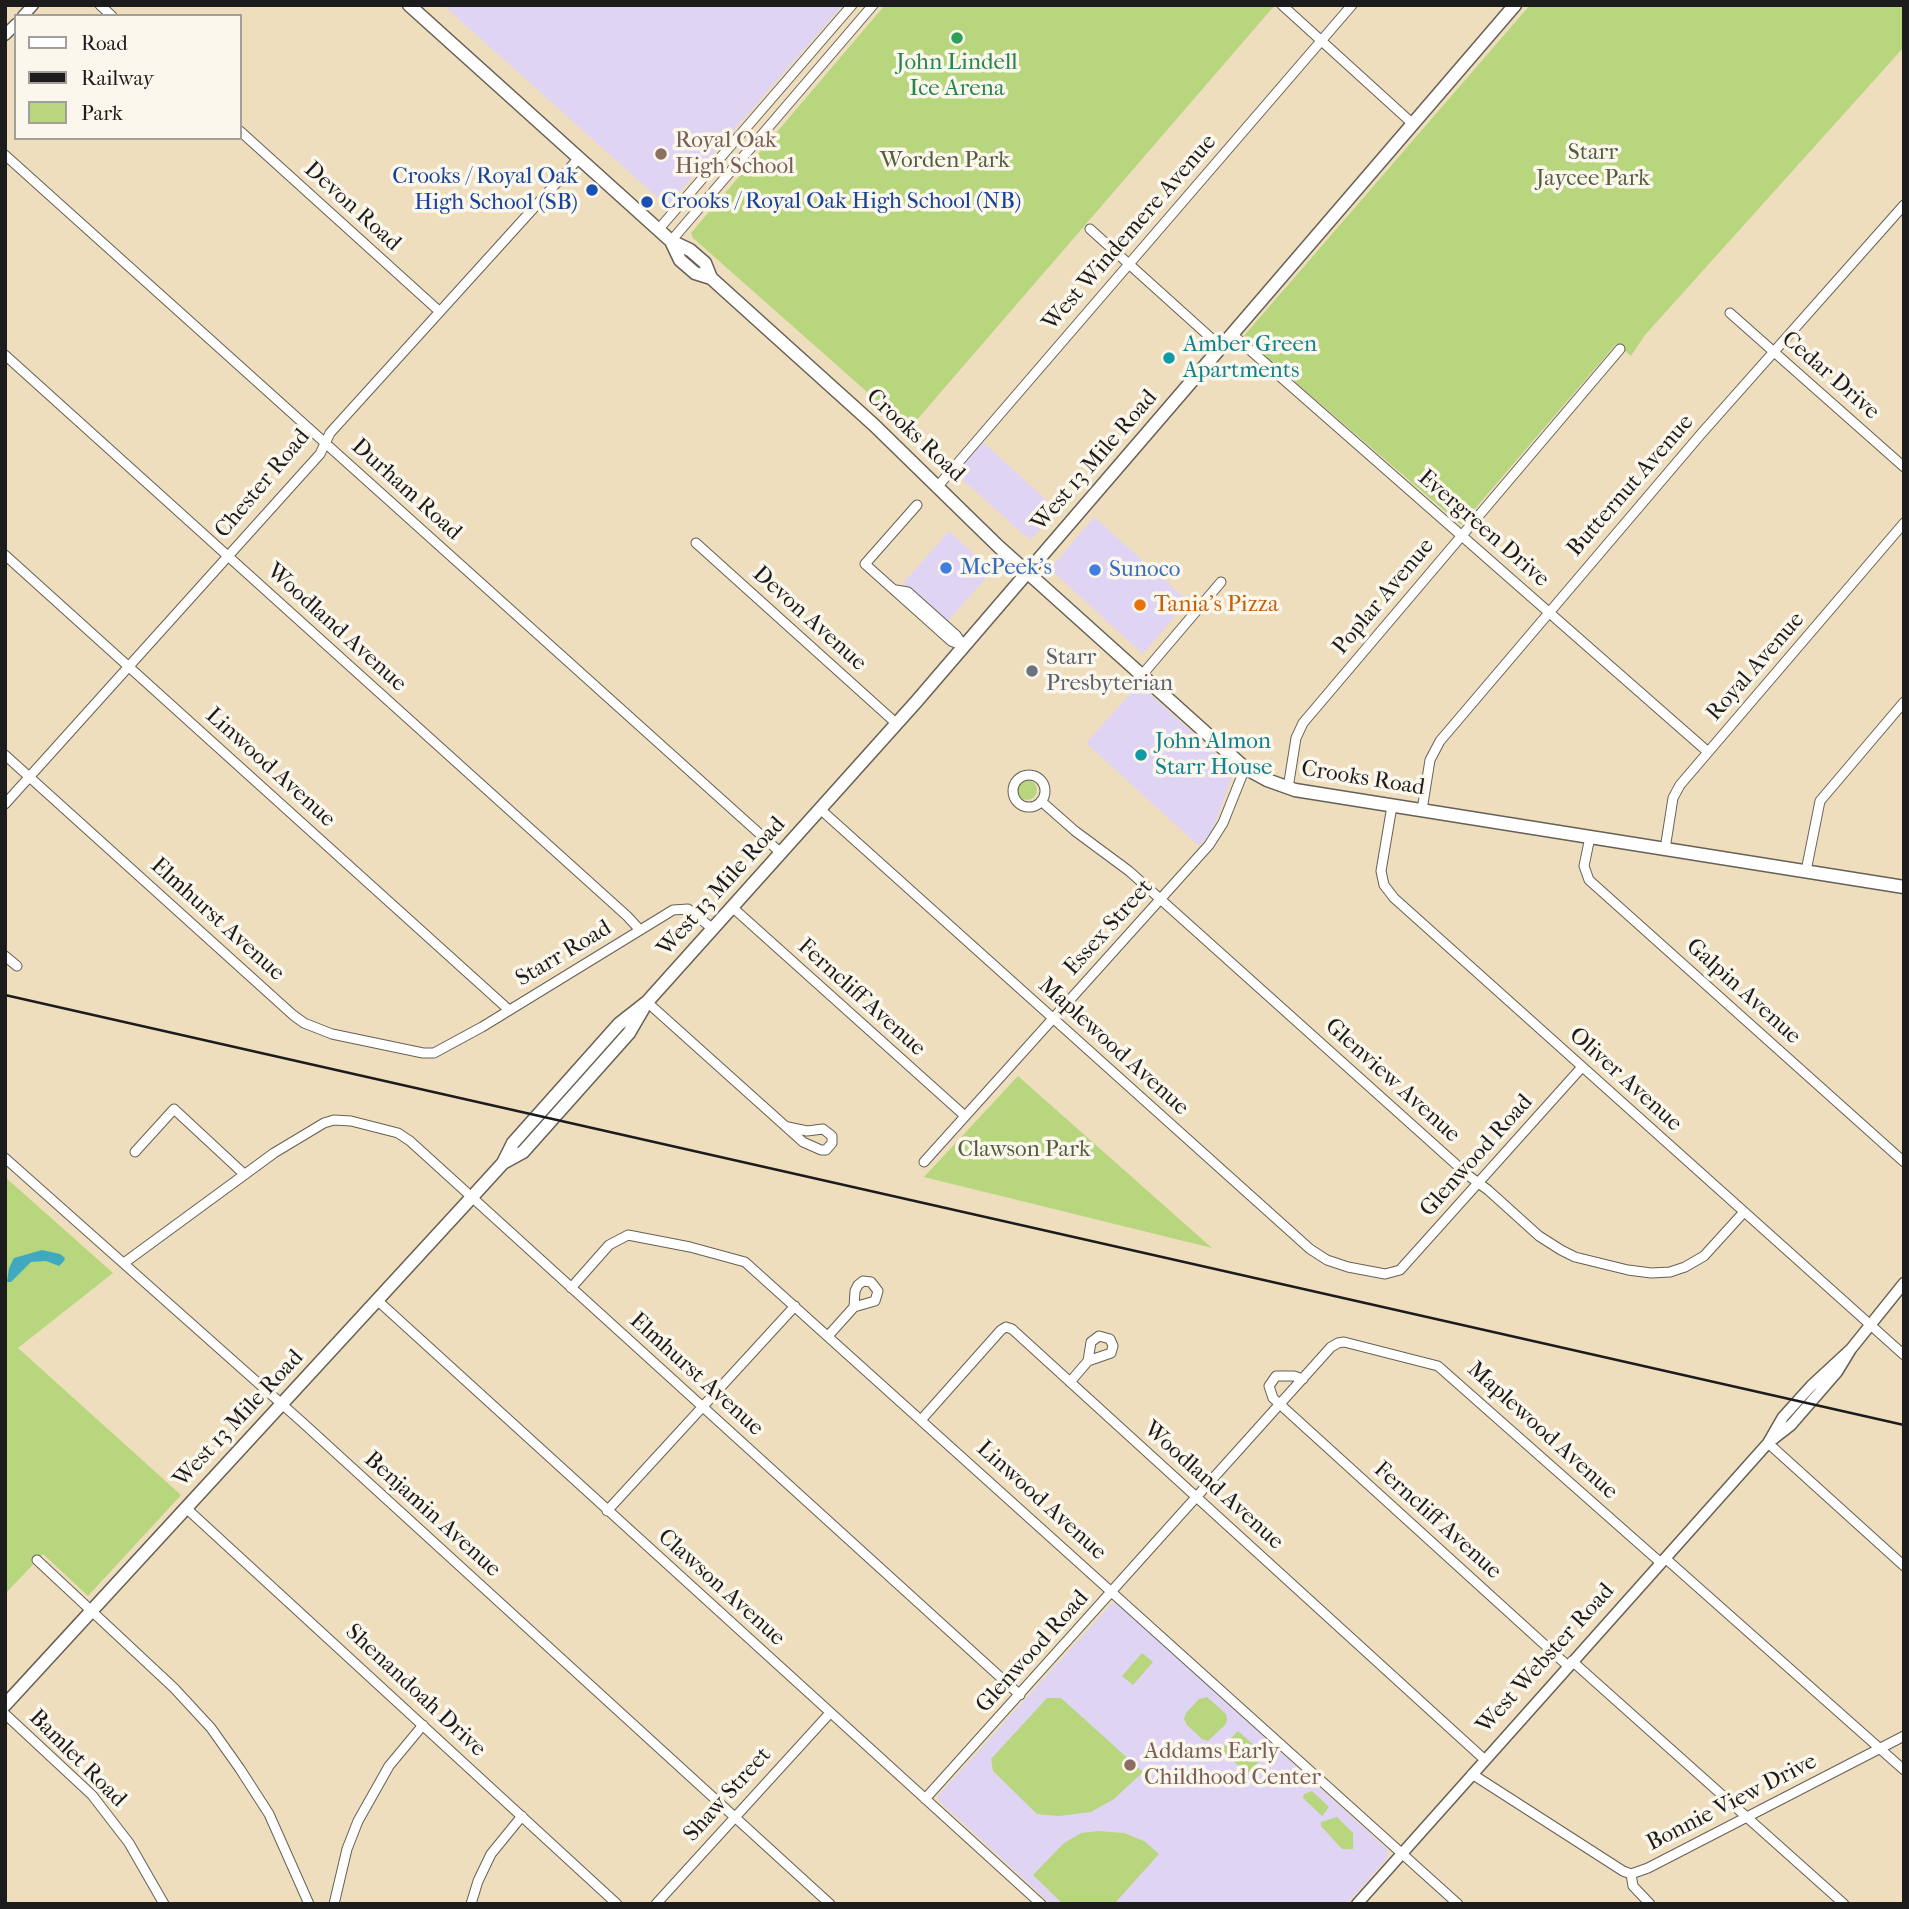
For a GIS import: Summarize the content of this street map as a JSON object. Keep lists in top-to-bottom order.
{
  "streets": {
    "main road": ["Crooks Road", "West 13 Mile Road"],
    "street": [
      "Devon Road",
      "West Windemere Avenue",
      "Cedar Drive",
      "Chester Road",
      "Butternut Avenue",
      "Durham Road",
      "Evergreen Drive",
      "Poplar Avenue",
      "Devon Avenue",
      "Woodland Avenue",
      "Royal Avenue",
      "Linwood Avenue",
      "Elmhurst Avenue",
      "Essex Street",
      "Starr Road",
      "Galpin Avenue",
      "Ferncliff Avenue",
      "Maplewood Avenue",
      "Oliver Avenue",
      "Glenview Avenue",
      "Glenwood Road",
      "Benjamin Avenue",
      "Clawson Avenue",
      "West Webster Road",
      "Shenandoah Drive",
      "Bamlet Road",
      "Shaw Street",
      "Bonnie View Drive"
    ]
  },
  "crossings": [
    ["Devon Road", "Chester Road"],
    ["West Windemere Avenue", "Crooks Road"],
    ["Cedar Drive", "Butternut Avenue"],
    ["Crooks Road", "West 13 Mile Road"],
    ["Crooks Road", "Chester Road"],
    ["Crooks Road", "Butternut Avenue"],
    ["Crooks Road", "Poplar Avenue"],
    ["Crooks Road", "Royal Avenue"],
    ["Crooks Road", "Essex Street"],
    ["Crooks Road", "Galpin Avenue"],
    ["Crooks Road", "Oliver Avenue"],
    ["West 13 Mile Road", "Durham Road"],
    ["West 13 Mile Road", "Evergreen Drive"],
    ["West 13 Mile Road", "Devon Avenue"],
    ["West 13 Mile Road", "Elmhurst Avenue"],
    ["West 13 Mile Road", "Starr Road"],
    ["West 13 Mile Road", "Ferncliff Avenue"],
    ["West 13 Mile Road", "Maplewood Avenue"],
    ["West 13 Mile Road", "Benjamin Avenue"],
    ["West 13 Mile Road", "Clawson Avenue"],
    ["West 13 Mile Road", "Shenandoah Drive"],
    ["Chester Road", "Durham Road"],
    ["Chester Road", "Woodland Avenue"],
    ["Chester Road", "Linwood Avenue"],
    ["Chester Road", "Elmhurst Avenue"],
    ["Butternut Avenue", "Evergreen Drive"],
    ["Evergreen Drive", "Poplar Avenue"],
    ["Evergreen Drive", "Royal Avenue"],
    ["Woodland Avenue", "Linwood Avenue"],
    ["Woodland Avenue", "Starr Road"],
    ["Woodland Avenue", "Glenwood Road"],
    ["Woodland Avenue", "West Webster Road"],
    ["Linwood Avenue", "Elmhurst Avenue"],
    ["Linwood Avenue", "Starr Road"],
    ["Linwood Avenue", "Glenwood Road"],
    ["Linwood Avenue", "West Webster Road"],
    ["Elmhurst Avenue", "Starr Road"],
    ["Elmhurst Avenue", "Glenwood Road"],
    ["Essex Street", "Ferncliff Avenue"],
    ["Essex Street", "Maplewood Avenue"],
    ["Essex Street", "Glenview Avenue"],
    ["Ferncliff Avenue", "Glenwood Road"],
    ["Ferncliff Avenue", "West Webster Road"],
    ["Ferncliff Avenue", "Bonnie View Drive"],
    ["Maplewood Avenue", "Glenwood Road"],
    ["Maplewood Avenue", "West Webster Road"],
    ["Maplewood Avenue", "Bonnie View Drive"],
    ["Oliver Avenue", "Glenview Avenue"],
    ["Oliver Avenue", "Glenwood Road"],
    ["Oliver Avenue", "West Webster Road"],
    ["Glenview Avenue", "Glenwood Road"],
    ["Glenwood Road", "Clawson Avenue"],
    ["Benjamin Avenue", "Shaw Street"],
    ["Clawson Avenue", "Shaw Street"],
    ["West Webster Road", "Bonnie View Drive"]
  ],
  "parks": ["Starr Jaycee Park", "Worden Park", "Clawson Park"],
  "places": [
    "John Lindell Ice Arena",
    "Royal Oak High School",
    "Crooks / Royal Oak High School (SB)",
    "Crooks / Royal Oak High School (NB)",
    "Amber Green Apartments",
    "McPeek's",
    "Sunoco",
    "Tania's Pizza",
    "Starr Presbyterian",
    "John Almon Starr House",
    "Addams Early Childhood Center"
  ],
  "legend": ["Road", "Railway", "Park"]
}
